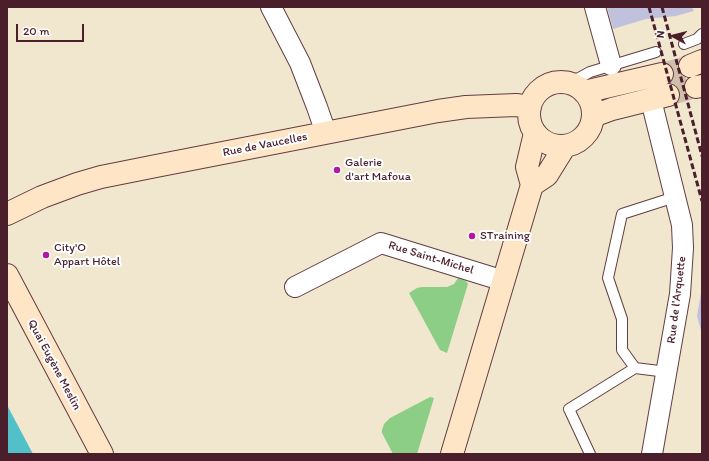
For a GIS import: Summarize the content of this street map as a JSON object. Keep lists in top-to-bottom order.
{
  "streets": {
    "main road": ["Rue de Vaucelles", "Quai Eugène Meslin"],
    "street": ["Rue Saint-Michel", "Rue de l'Arquette"]
  },
  "places": ["Galerie d'art Mafoua", "STraining", "City'O Appart Hôtel"],
  "scale_bar": "20 m",
  "north": "left"
}
